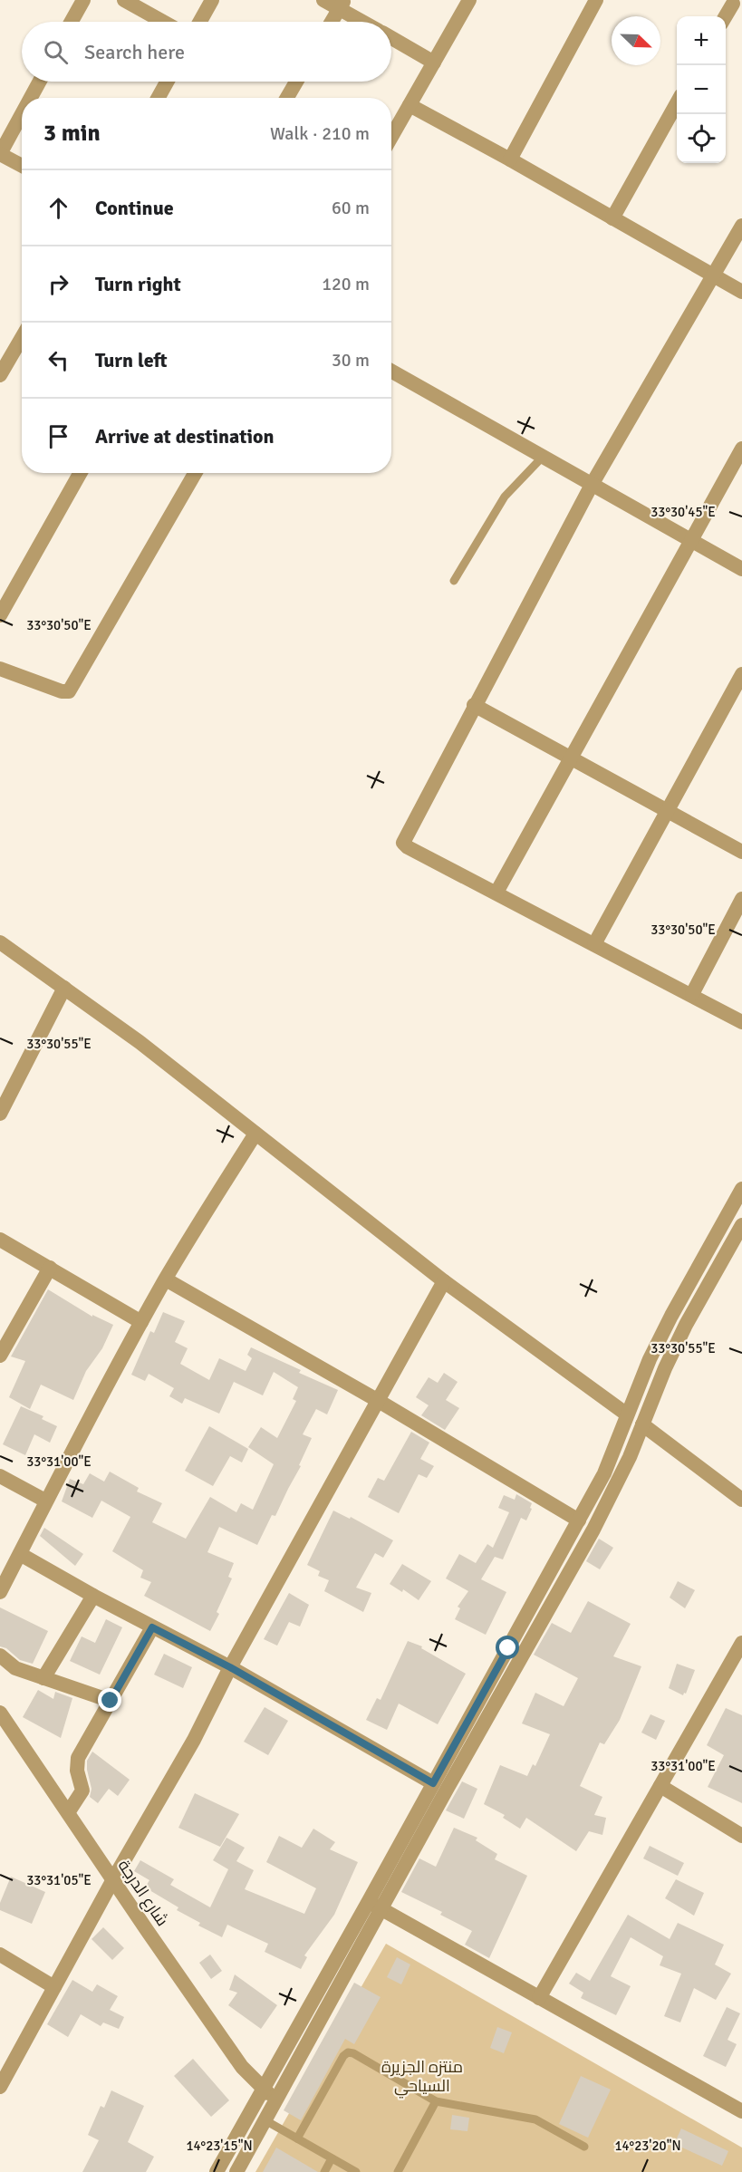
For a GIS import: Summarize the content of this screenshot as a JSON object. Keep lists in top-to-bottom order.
{
  "streets": {
    "street": ["شارع الدرجة"]
  },
  "parks": ["منتزه الجزيرة السياحي"],
  "north": "bottom right",
  "page": {
    "map_buttons": ["+", "−"],
    "search": "Search here",
    "heading": ["3 min", "Walk · 210 m"],
    "list": [
      ["Continue", "60 m"],
      ["Turn right", "120 m"],
      ["Turn left", "30 m"],
      "Arrive at destination"
    ]
  },
  "coordinates": [
    "33°30'45\"E",
    "33°30'50\"E",
    "33°30'55\"E",
    "33°31'00\"E",
    "33°31'05\"E",
    "14°23'15\"N",
    "14°23'20\"N"
  ]
}
